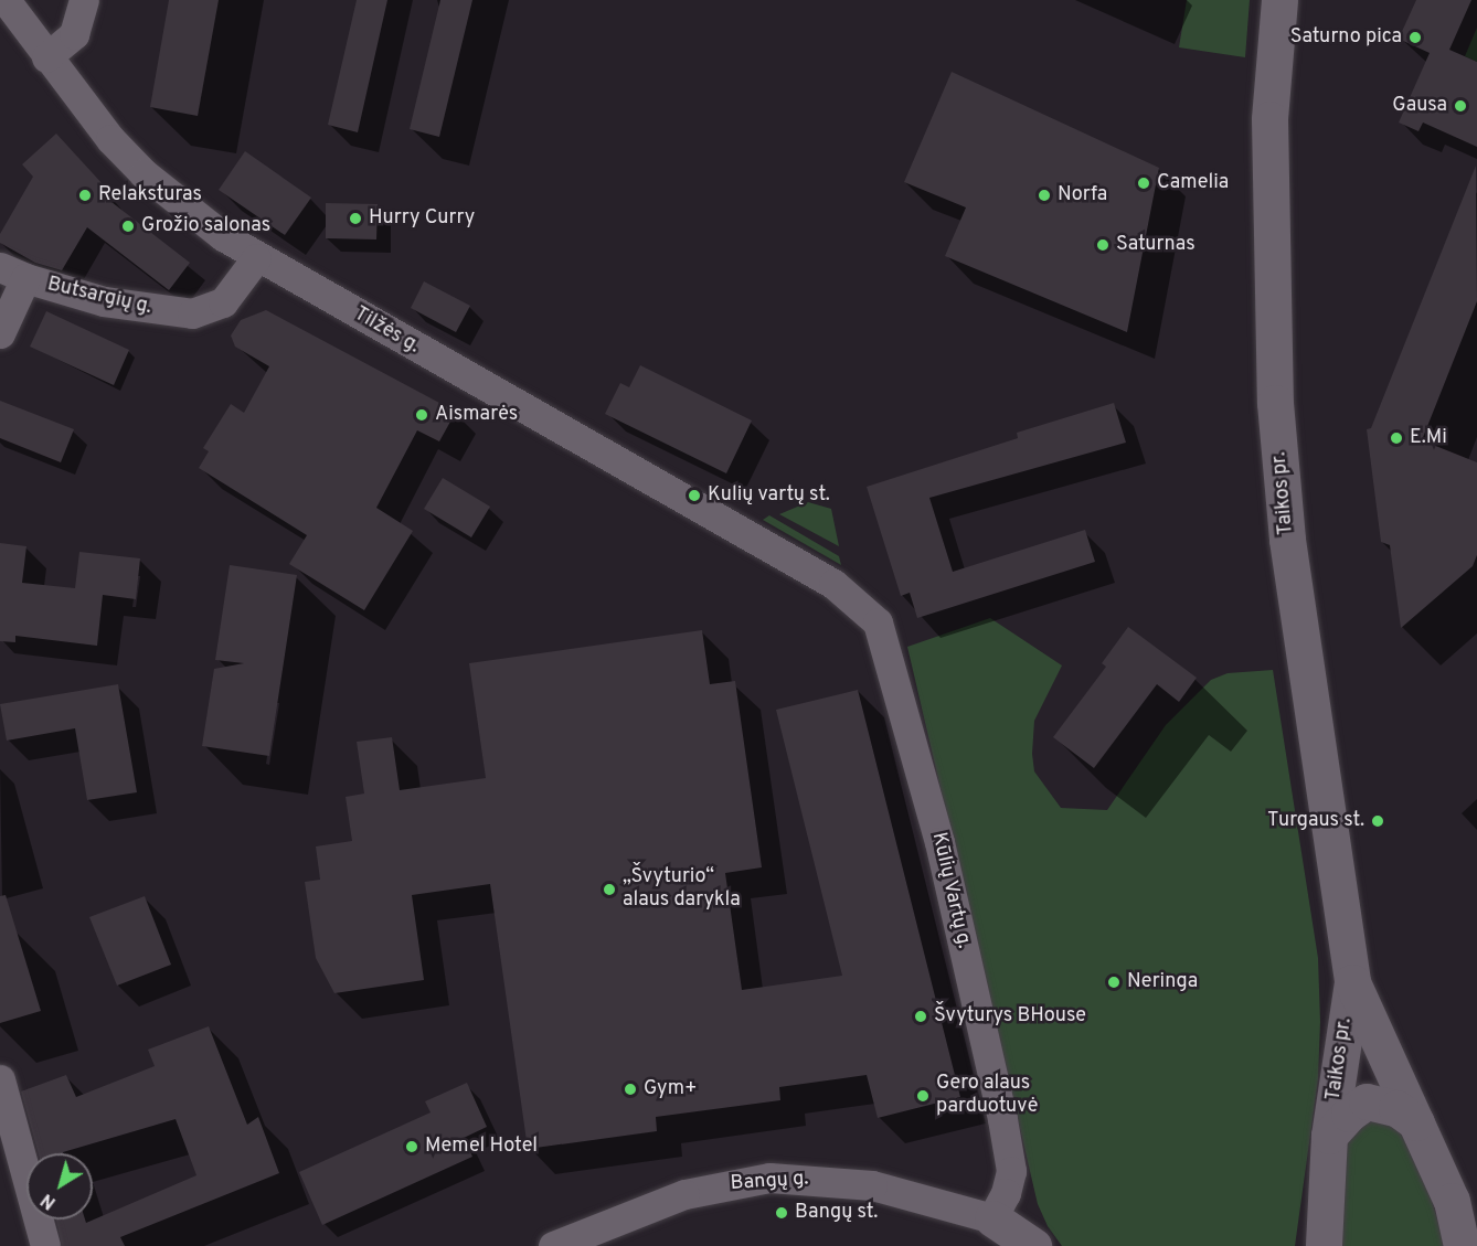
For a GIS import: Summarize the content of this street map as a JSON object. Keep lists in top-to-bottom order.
{
  "streets": {
    "street": [
      "Butsargių g.",
      "Tilžės g.",
      "Taikos pr.",
      "Kūlių Vartų g.",
      "Bangų g."
    ]
  },
  "crossings": [
    ["Butsargių g.", "Tilžės g."],
    ["Tilžės g.", "Kūlių Vartų g."],
    ["Kūlių Vartų g.", "Bangų g."]
  ],
  "places": [
    "Saturno pica",
    "Gausa",
    "Camelia",
    "Relaksturas",
    "Norfa",
    "Hurry Curry",
    "Grožio salonas",
    "Saturnas",
    "Aismarės",
    "E.Mi",
    "Kulių vartų st.",
    "Turgaus st.",
    "„Švyturio“ alaus darykla",
    "Neringa",
    "Švyturys BHouse",
    "Gym+",
    "Gero alaus parduotuvė",
    "Memel Hotel",
    "Bangų st."
  ],
  "north": "bottom left"
}
